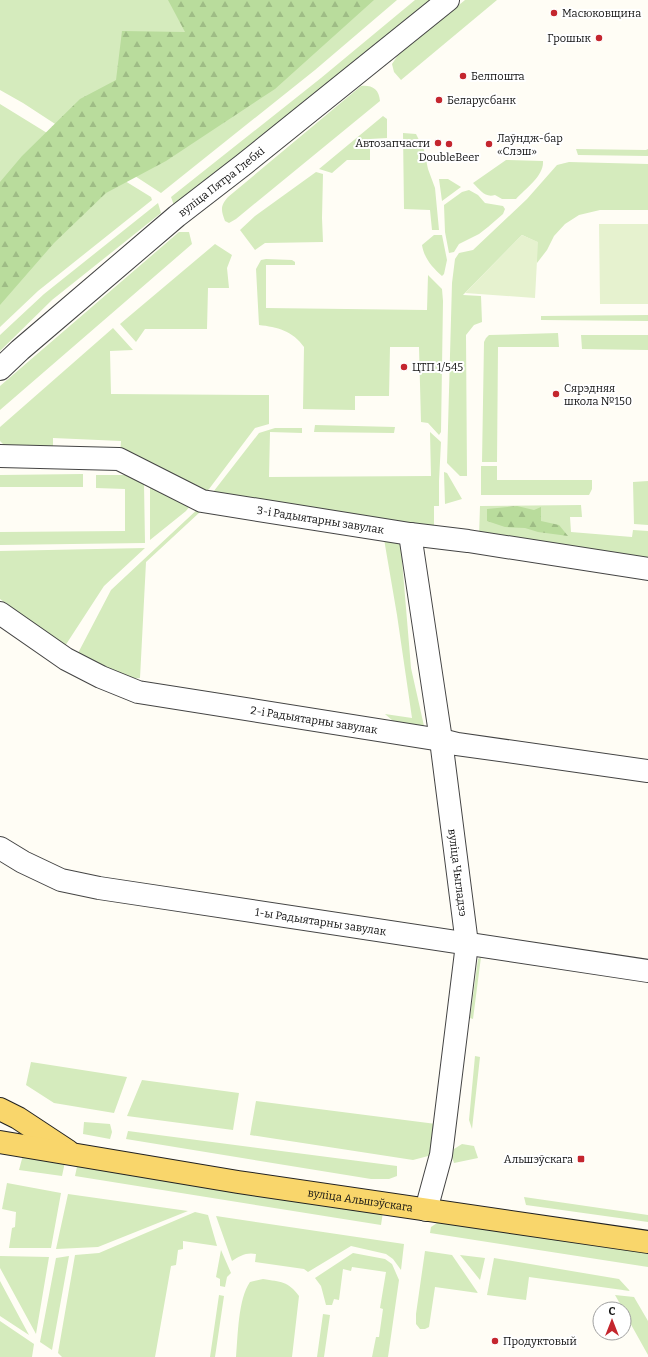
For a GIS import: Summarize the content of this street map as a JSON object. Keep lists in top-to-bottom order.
{
  "streets": {
    "main road": ["вуліца Альшэўскага"],
    "street": [
      "вуліца Пятра Глебкі",
      "3-і Радыятарны завулак",
      "2-і Радыятарны завулак",
      "вуліца Чыгладзэ",
      "1-ы Радыятарны завулак"
    ]
  },
  "crossings": [
    ["3-і Радыятарны завулак", "вуліца Чыгладзэ"],
    ["2-і Радыятарны завулак", "вуліца Чыгладзэ"],
    ["вуліца Чыгладзэ", "1-ы Радыятарны завулак"],
    ["вуліца Чыгладзэ", "вуліца Альшэўскага"]
  ],
  "places": {
    "other": [
      "Масюковщина",
      "Грошык",
      "Белпошта",
      "Беларусбанк",
      "Автозапчасти",
      "DoubleBeer",
      "Лаўндж-бар «Слэш»",
      "ЦТП 1/545",
      "Сярэдняя школа №150",
      "Продуктовый"
    ],
    "transit": ["Альшэўскага"]
  },
  "north": "top"
}
